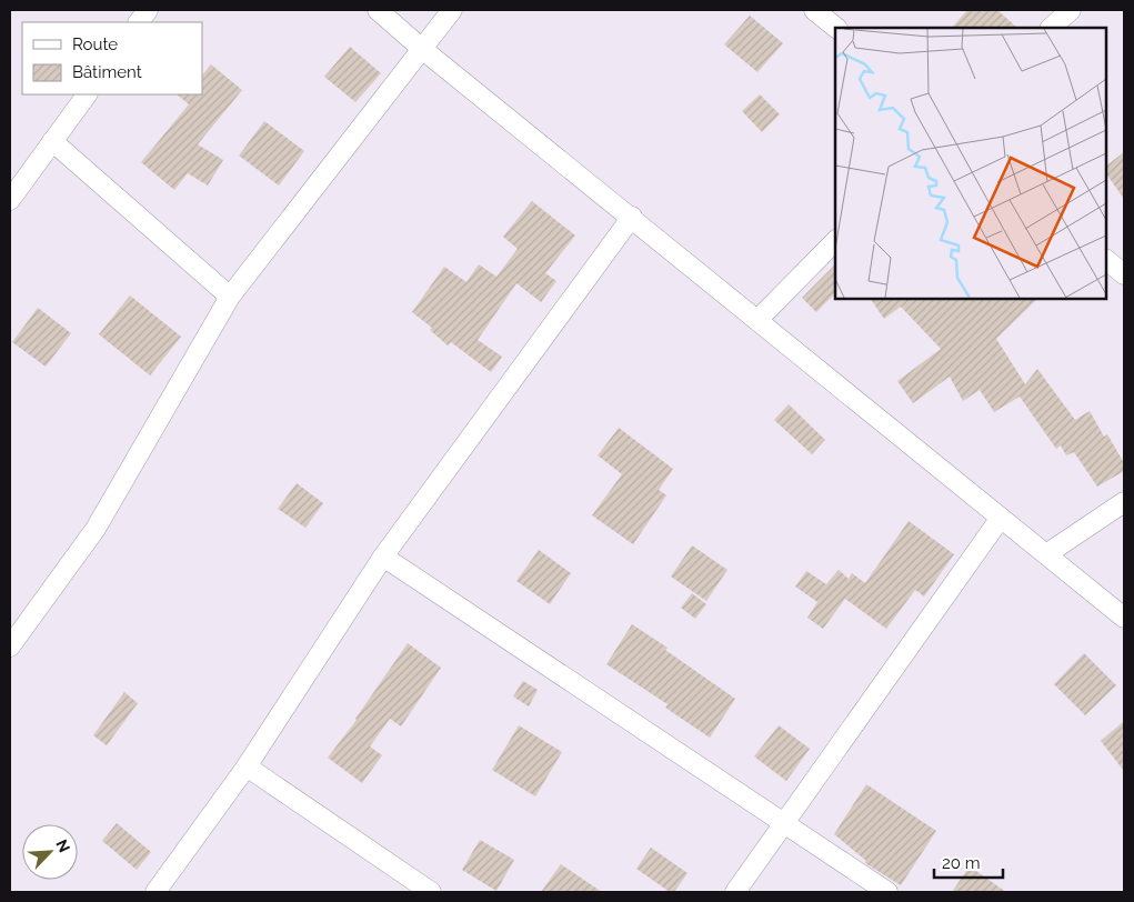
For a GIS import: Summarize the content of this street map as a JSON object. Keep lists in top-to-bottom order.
{
  "legend": ["Route", "Bâtiment"],
  "scale_bar": "20 m",
  "north": "top right"
}
